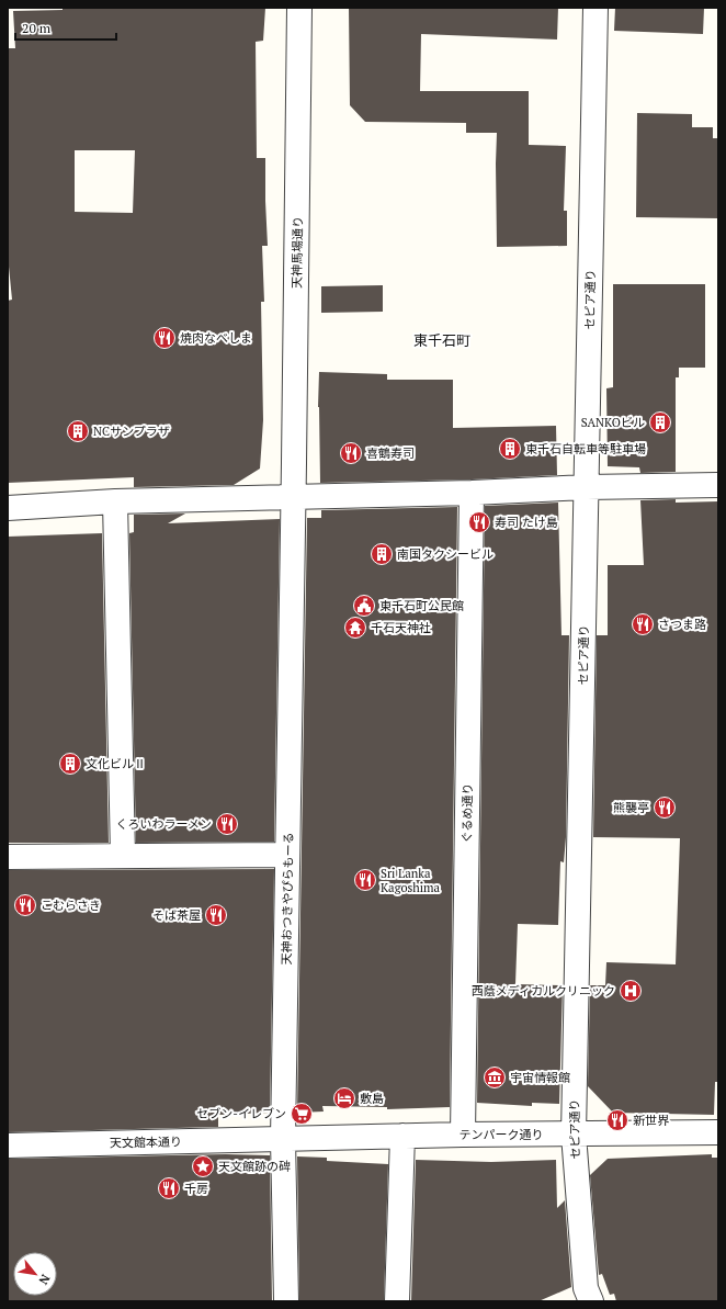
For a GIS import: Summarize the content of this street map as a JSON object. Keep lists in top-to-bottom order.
{
  "streets": {
    "street": [
      "天神馬場通り",
      "セピア通り",
      "ぐるめ通り",
      "天神おつきやぴらもーる",
      "テンパーク通り",
      "天文館本通り"
    ]
  },
  "crossings": [
    ["天神馬場通り", "天神おつきやぴらもーる"],
    ["セピア通り", "テンパーク通り"],
    ["ぐるめ通り", "テンパーク通り"],
    ["天神おつきやぴらもーる", "テンパーク通り"],
    ["天神おつきやぴらもーる", "天文館本通り"],
    ["テンパーク通り", "天文館本通り"]
  ],
  "districts": ["東千石町"],
  "places": {
    "restaurant": [
      "焼肉なべしま",
      "喜鶴寿司",
      "寿司 たけ島",
      "さつま路",
      "熊襲亭",
      "くろいわラーメン",
      "Sri Lanka Kagoshima",
      "こむらさき",
      "そば茶屋",
      "新世界",
      "千房"
    ],
    "building": [
      "SANKOビル",
      "NCサンプラザ",
      "東千石自転車等駐車場",
      "南国タクシービル",
      "文化ビルⅡ"
    ],
    "public building": ["東千石町公民館"],
    "temple": ["千石天神社"],
    "hospital": ["西蔭メディカルクリニック"],
    "museum": ["宇宙情報館"],
    "hotel": ["敷島"],
    "supermarket": ["セブン-イレブン"],
    "place": ["天文館跡の碑"]
  },
  "scale_bar": "20 m",
  "north": "bottom right"
}
